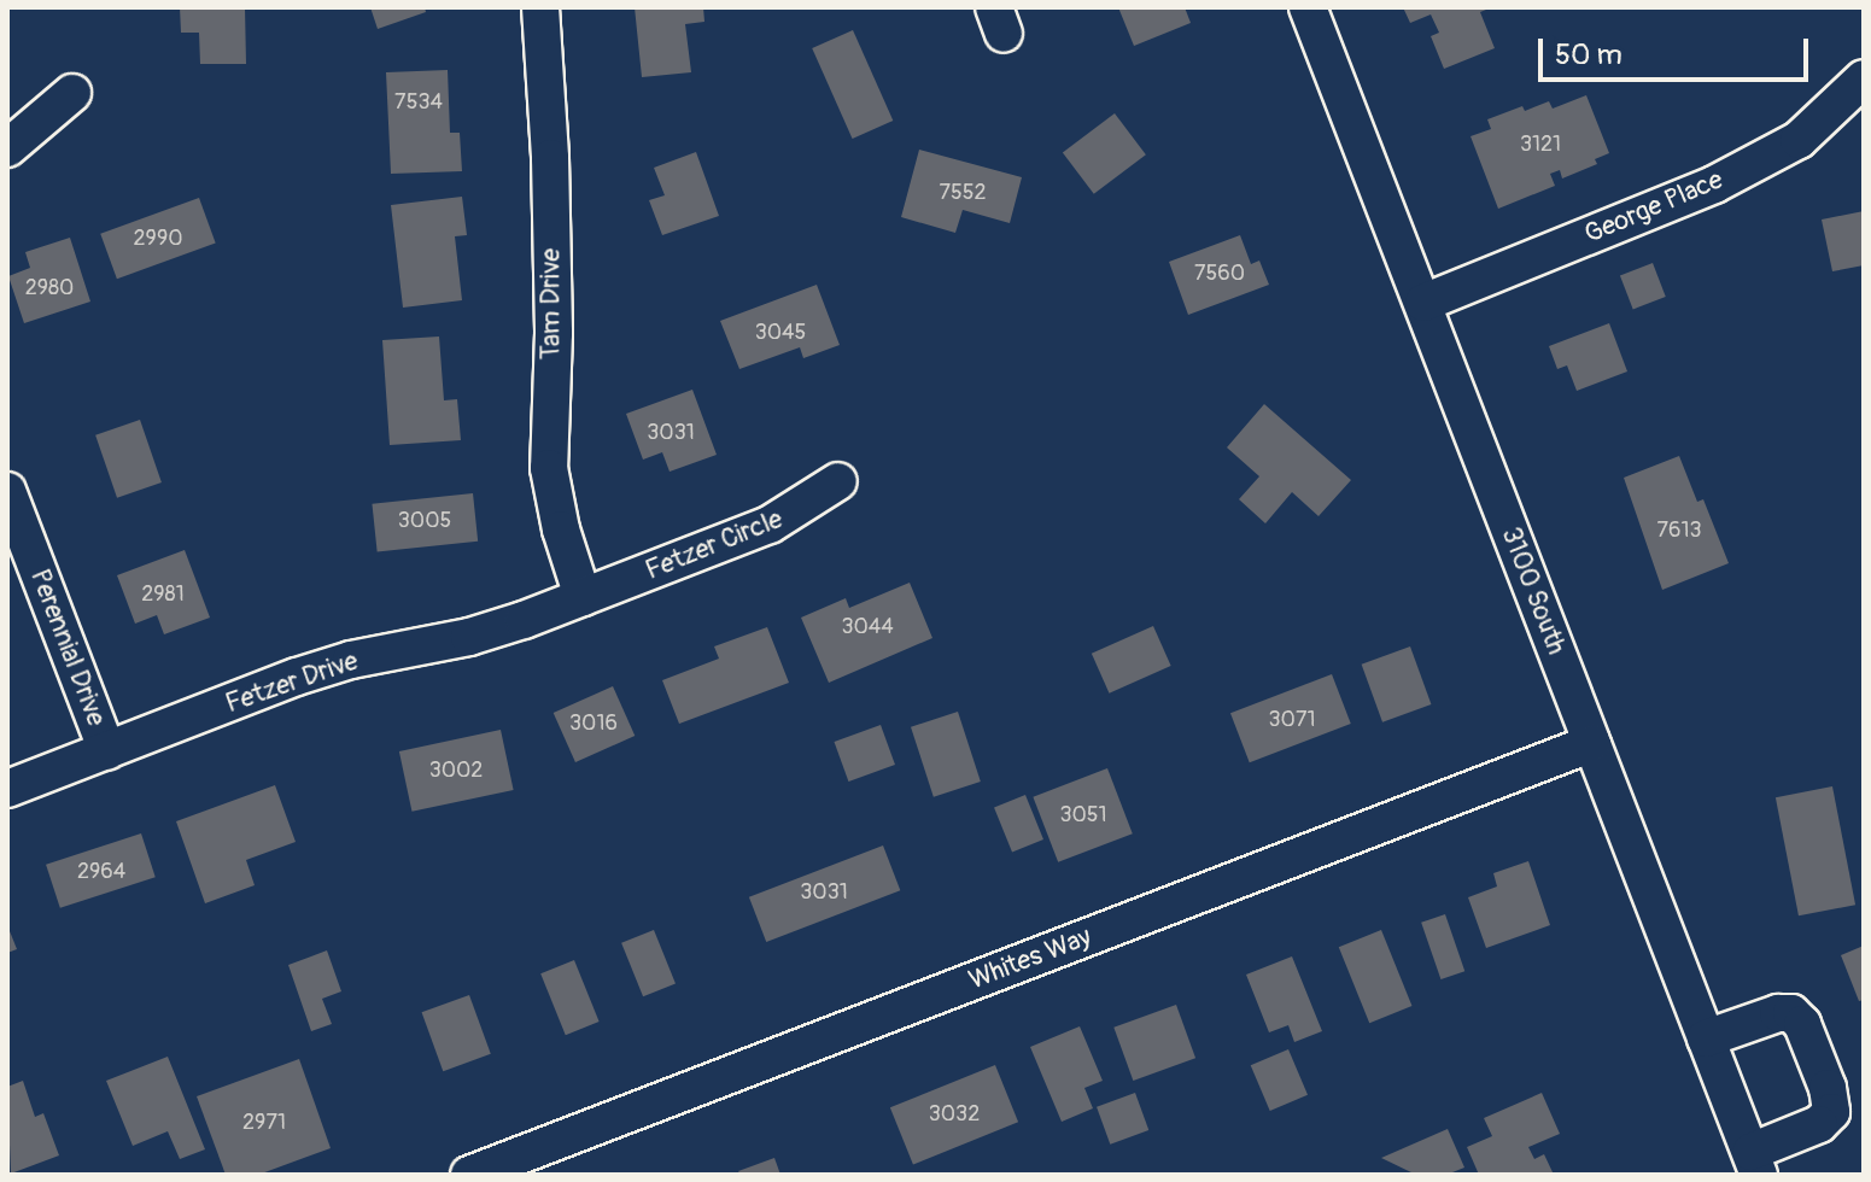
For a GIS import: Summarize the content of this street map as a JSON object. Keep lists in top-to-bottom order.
{
  "streets": {
    "street": [
      "George Place",
      "Tam Drive",
      "Fetzer Circle",
      "3100 South",
      "Perennial Drive",
      "Fetzer Drive",
      "Whites Way"
    ]
  },
  "crossings": [
    ["George Place", "3100 South"],
    ["Tam Drive", "Fetzer Circle"],
    ["Tam Drive", "Fetzer Drive"],
    ["Fetzer Circle", "Fetzer Drive"],
    ["3100 South", "Whites Way"],
    ["Perennial Drive", "Fetzer Drive"]
  ],
  "house_numbers": [
    "7534",
    "3121",
    "7552",
    "2990",
    "7560",
    "2980",
    "3045",
    "3031",
    "3005",
    "7613",
    "2981",
    "3044",
    "3071",
    "3016",
    "3002",
    "3051",
    "2964",
    "3031",
    "3032",
    "2971"
  ],
  "scale_bar": "50 m"
}
